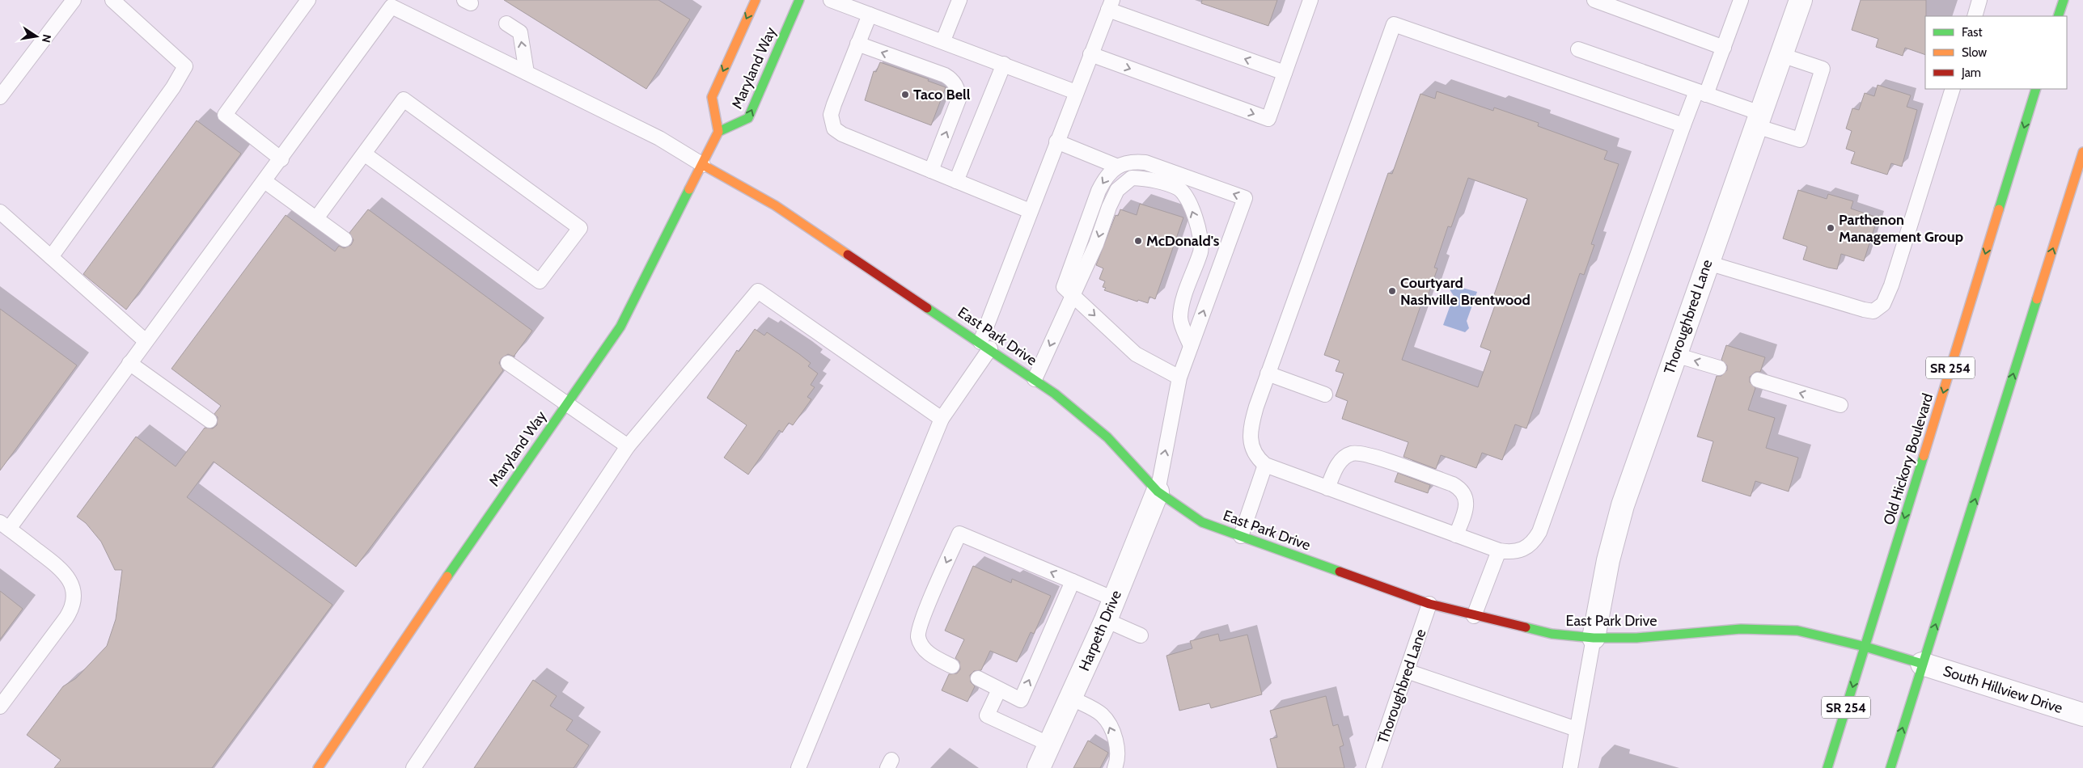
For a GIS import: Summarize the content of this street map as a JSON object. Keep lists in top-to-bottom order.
{
  "streets": {
    "main road": [
      "Maryland Way",
      "East Park Drive",
      "SR 254",
      "Old Hickory Boulevard"
    ],
    "street": ["Thoroughbred Lane", "Harpeth Drive", "South Hillview Drive"]
  },
  "crossings": [
    ["Maryland Way", "East Park Drive"],
    ["Thoroughbred Lane", "East Park Drive"],
    ["East Park Drive", "Old Hickory Boulevard"],
    ["East Park Drive", "Harpeth Drive"],
    ["East Park Drive", "South Hillview Drive"]
  ],
  "places": [
    "Taco Bell",
    "Parthenon Management Group",
    "McDonald's",
    "Courtyard Nashville Brentwood"
  ],
  "legend": ["Fast", "Slow", "Jam"],
  "north": "right"
}
